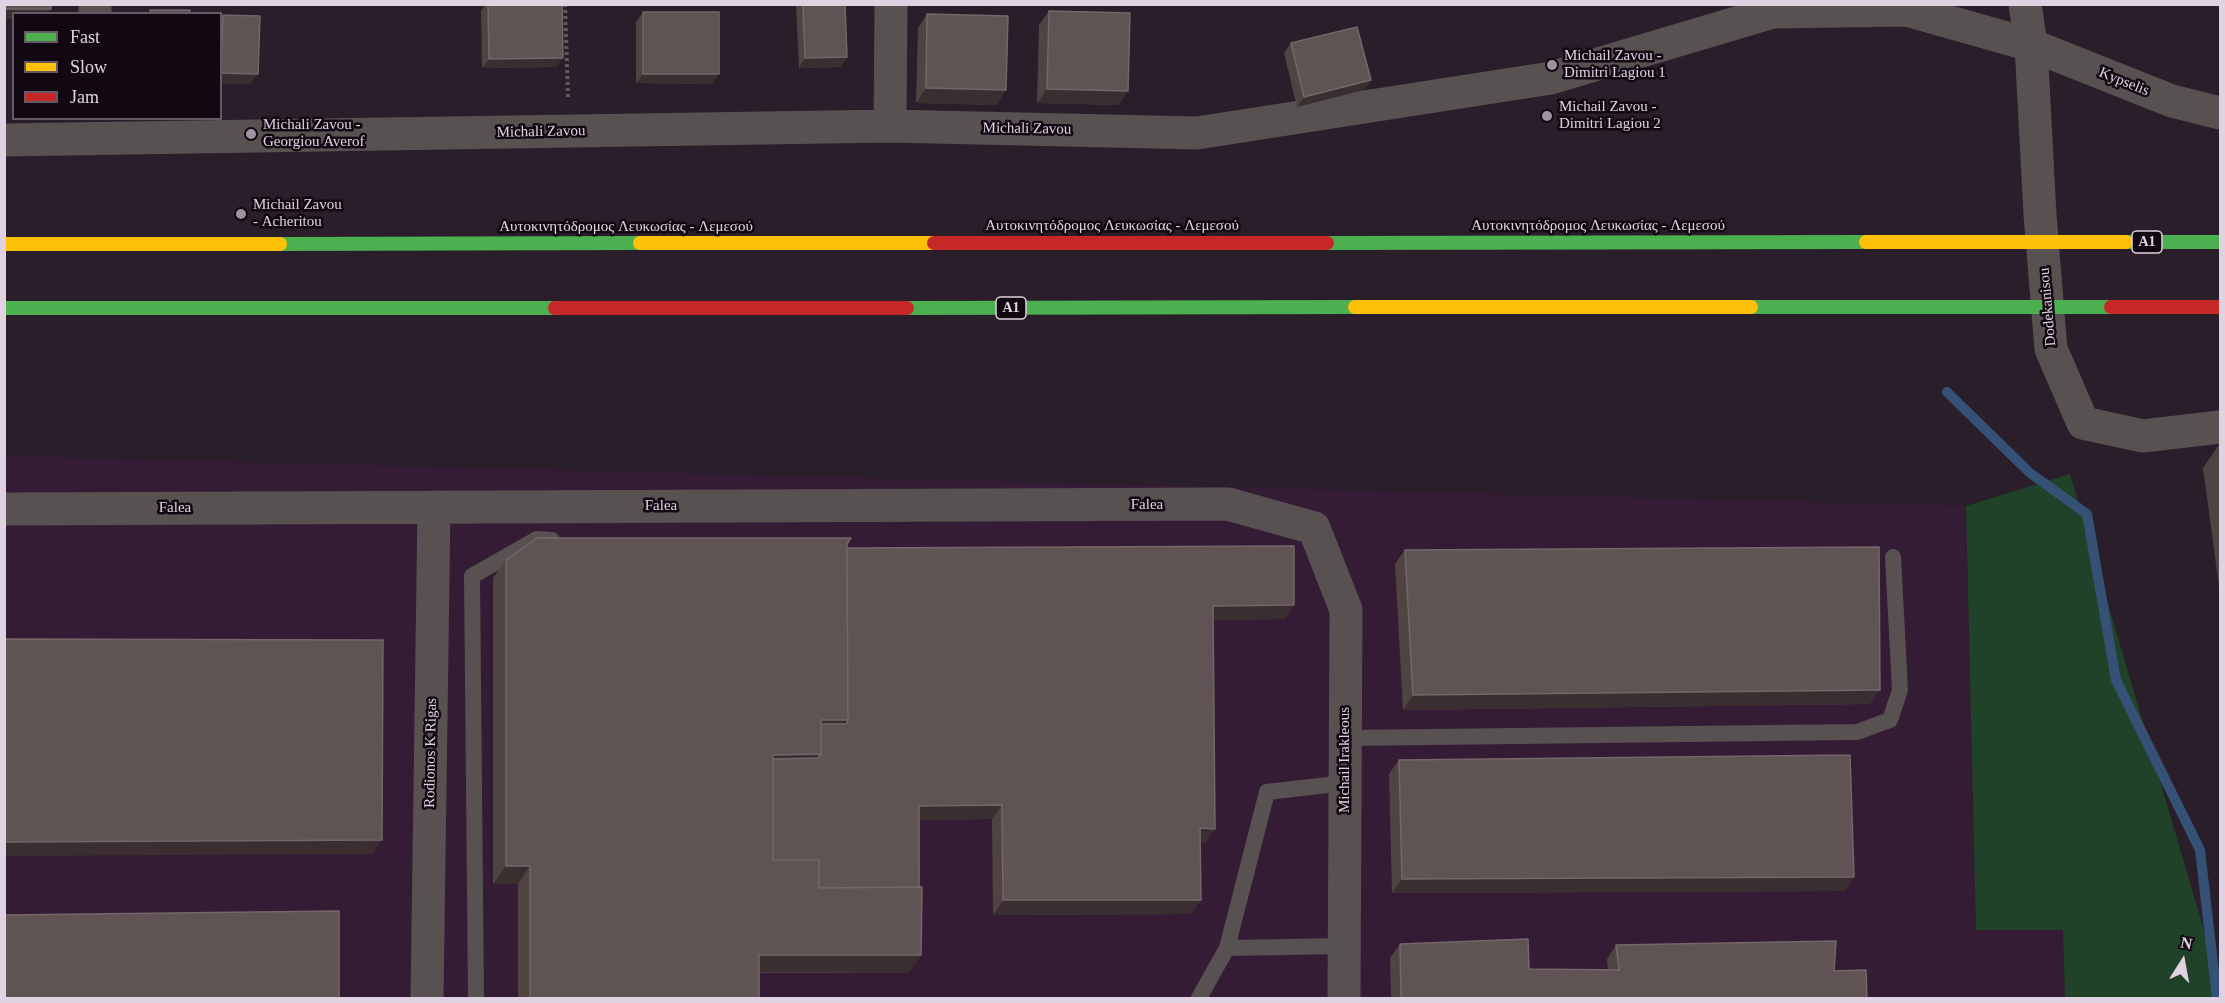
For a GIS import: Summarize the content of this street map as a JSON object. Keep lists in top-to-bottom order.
{
  "streets": {
    "highway": ["Αυτοκινητόδρομος Λευκωσίας - Λεμεσού", "A1"],
    "street": [
      "Kypselis",
      "Michali Zavou",
      "Dodekanisou",
      "Falea",
      "Rodionos K Rigas",
      "Michail Irakleous"
    ]
  },
  "crossings": [
    ["Kypselis", "Michali Zavou"],
    ["Kypselis", "Dodekanisou"],
    ["Michali Zavou", "Dodekanisou"],
    ["Falea", "Rodionos K Rigas"],
    ["Falea", "Michail Irakleous"]
  ],
  "places": [
    "Michail Zavou - Dimitri Lagiou 1",
    "Michail Zavou - Dimitri Lagiou 2",
    "Michali Zavou - Georgiou Averof",
    "Michail Zavou - Acheritou"
  ],
  "legend": ["Fast", "Slow", "Jam"],
  "north": "top"
}
